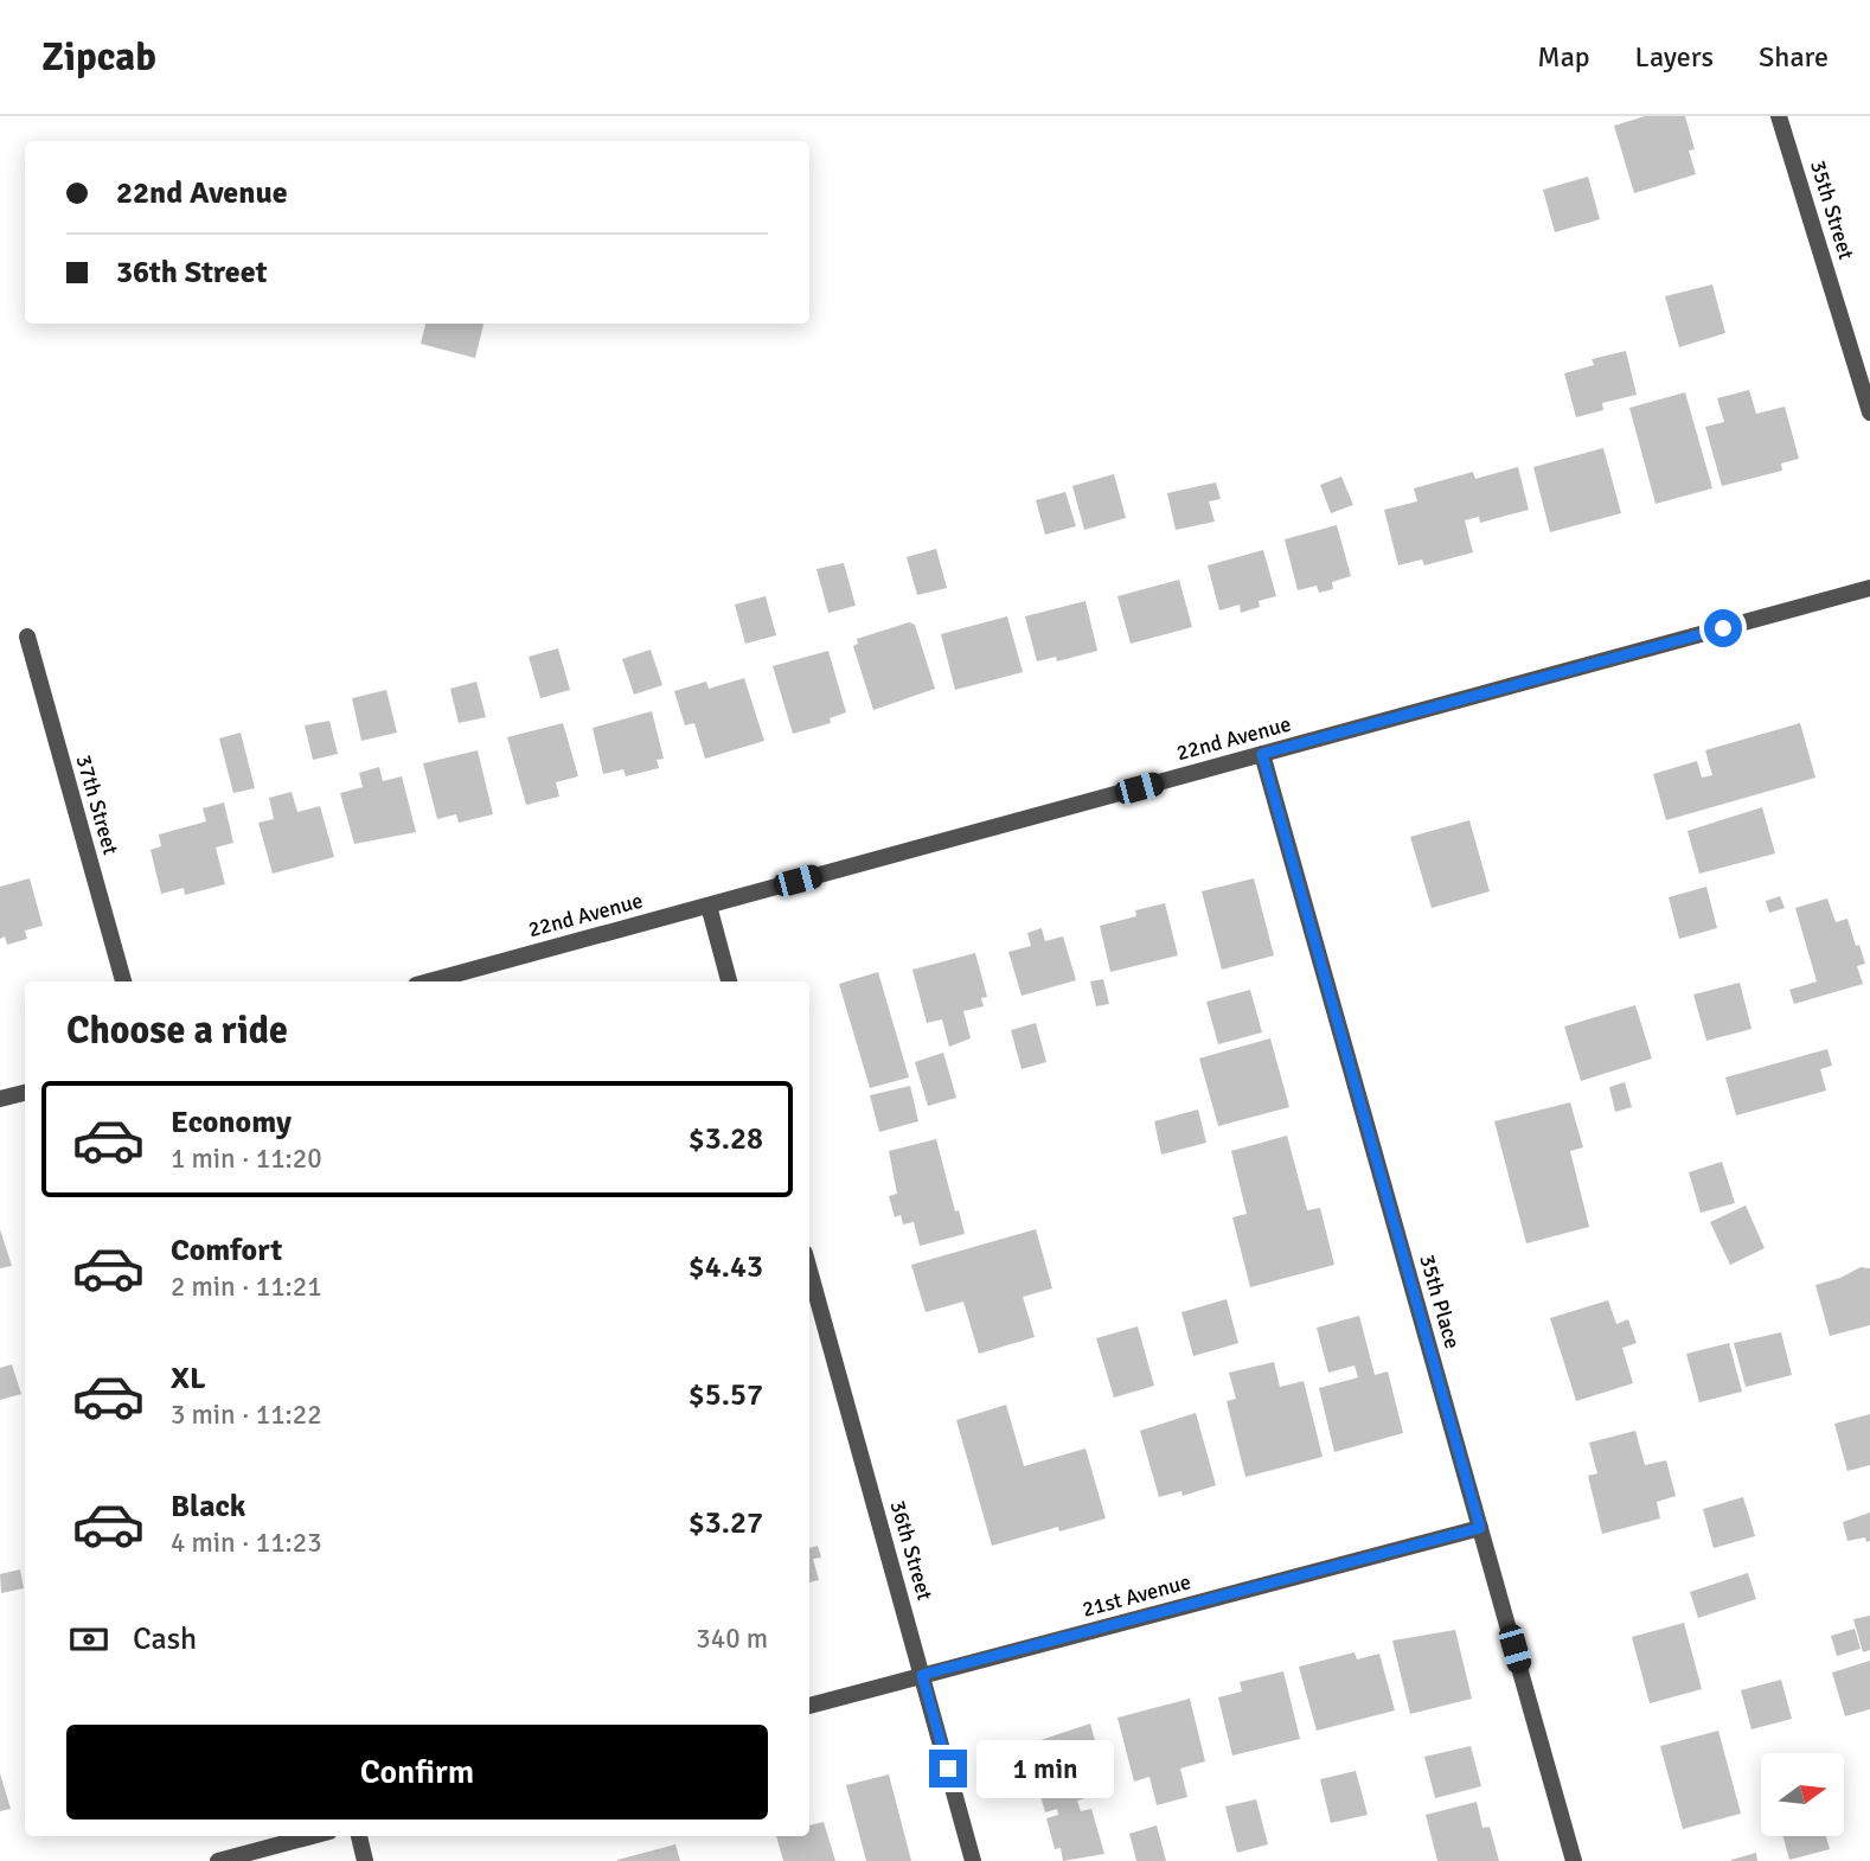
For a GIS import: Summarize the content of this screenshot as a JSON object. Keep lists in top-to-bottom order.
{
  "streets": {
    "street": [
      "35th Street",
      "22nd Avenue",
      "37th Street",
      "35th Place",
      "36th Street",
      "21st Avenue"
    ]
  },
  "crossings": [
    ["22nd Avenue", "35th Place"],
    ["35th Place", "21st Avenue"],
    ["36th Street", "21st Avenue"]
  ],
  "north": "right",
  "page": {
    "header": "Zipcab",
    "nav": ["Map", "Layers", "Share"],
    "banner": ["22nd Avenue", "36th Street"],
    "heading": "Choose a ride",
    "list": [
      {
        "name": "Economy",
        "note": "1 min · 11:20",
        "value": "$3.28"
      },
      {
        "name": "Comfort",
        "note": "2 min · 11:21",
        "value": "$4.43"
      },
      {
        "name": "XL",
        "note": "3 min · 11:22",
        "value": "$5.57"
      },
      {
        "name": "Black",
        "note": "4 min · 11:23",
        "value": "$3.27"
      }
    ],
    "pay": ["Cash", "340 m"],
    "buttons": "Confirm",
    "bubble": "1 min"
  }
}
